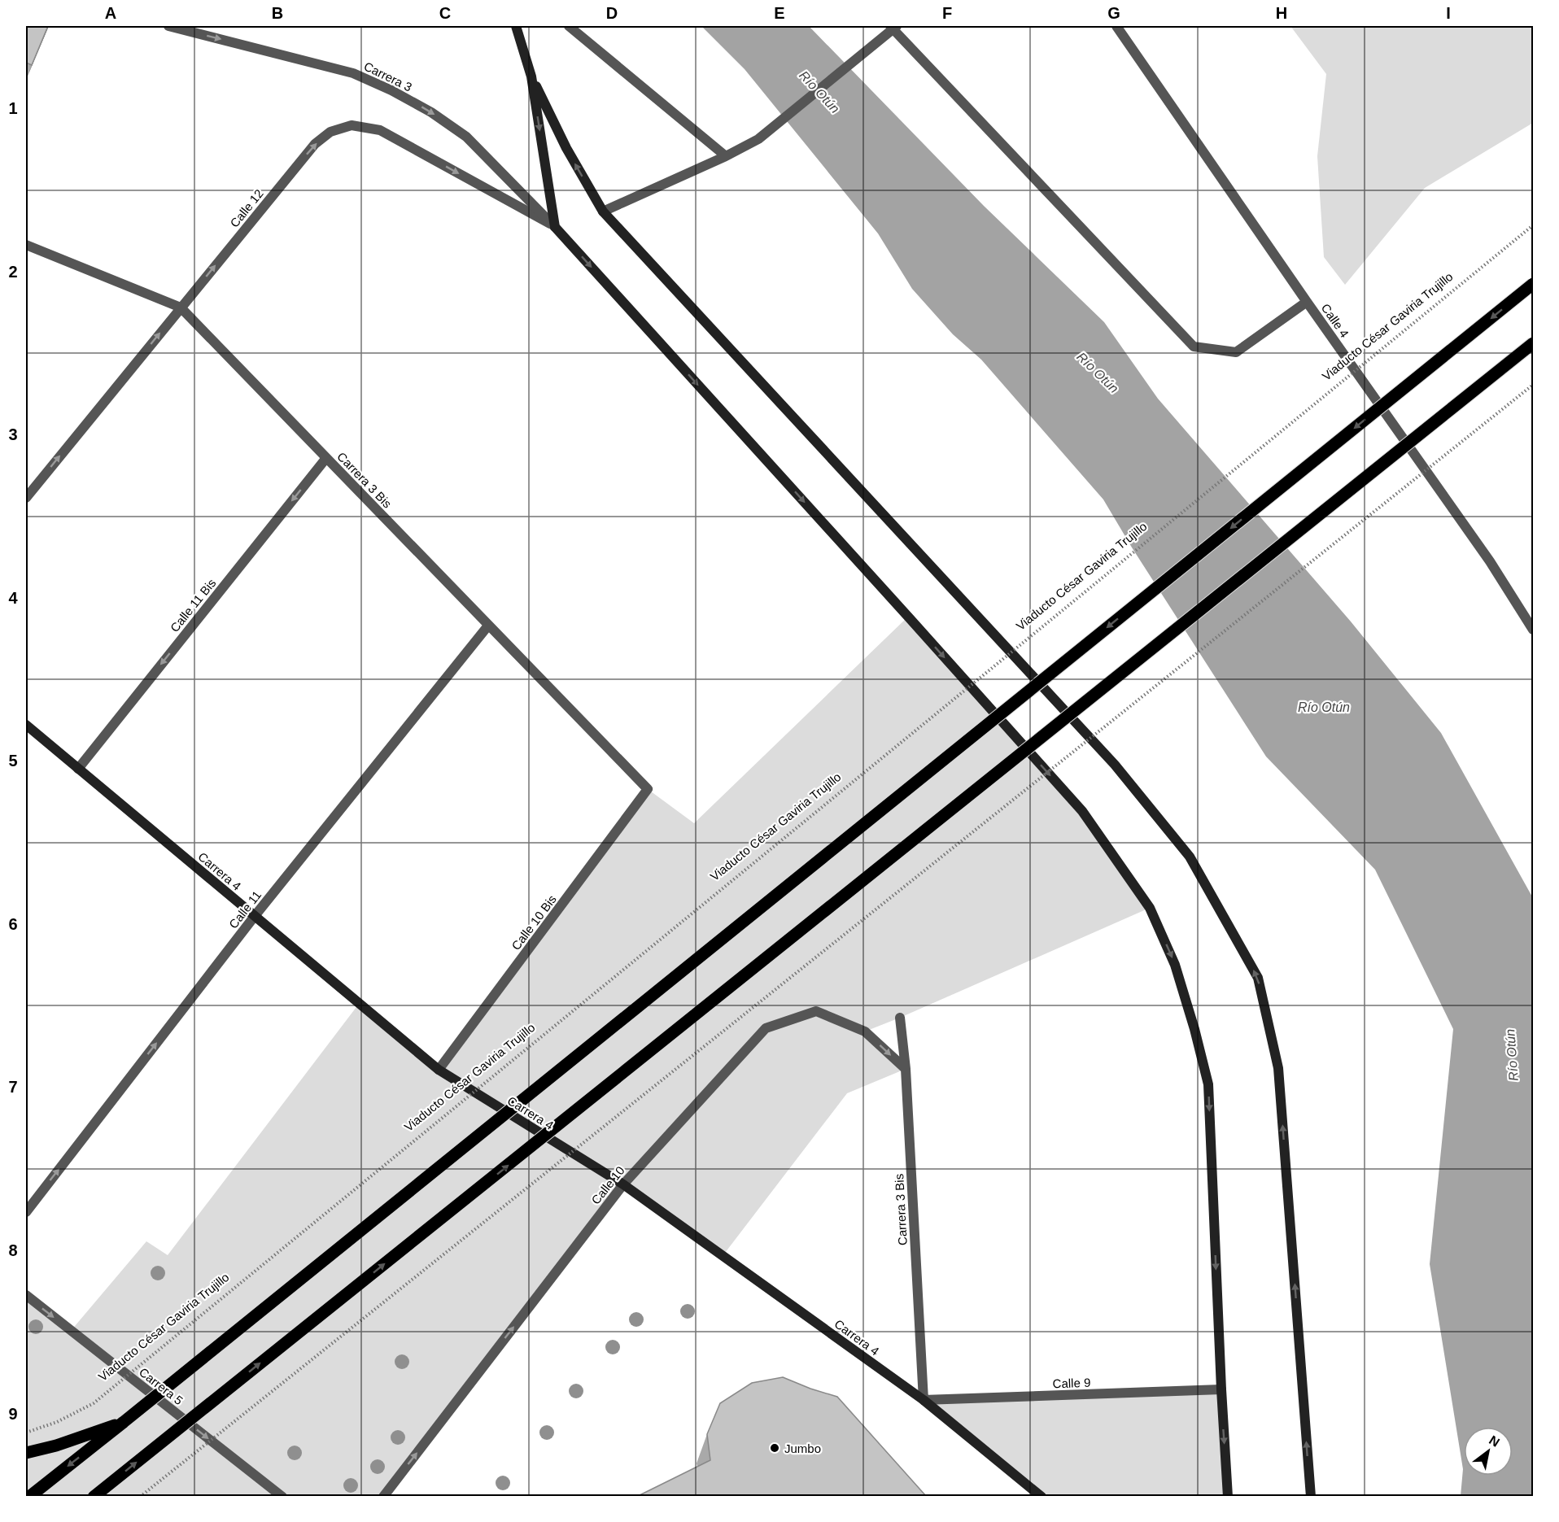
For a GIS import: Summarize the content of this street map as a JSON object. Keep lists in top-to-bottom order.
{
  "streets": {
    "main road": ["Carrera 4"],
    "street": [
      "Carrera 3",
      "Calle 12",
      "Calle 4",
      "Carrera 3 Bis",
      "Calle 11 Bis",
      "Calle 11",
      "Calle 10 Bis",
      "Calle 10",
      "Calle 9",
      "Carrera 5"
    ],
    "path": ["Viaducto César Gaviria Trujillo"]
  },
  "crossings": [
    ["Carrera 3", "Calle 12"],
    ["Calle 12", "Carrera 3 Bis"],
    ["Carrera 3 Bis", "Calle 11 Bis"],
    ["Carrera 3 Bis", "Carrera 4"],
    ["Carrera 3 Bis", "Calle 11"],
    ["Carrera 3 Bis", "Calle 10 Bis"],
    ["Carrera 3 Bis", "Calle 10"],
    ["Carrera 3 Bis", "Calle 9"],
    ["Calle 11 Bis", "Carrera 4"],
    ["Carrera 4", "Calle 11"],
    ["Carrera 4", "Calle 10 Bis"],
    ["Carrera 4", "Calle 10"],
    ["Carrera 4", "Calle 9"]
  ],
  "one_way": [
    "Carrera 3",
    "Calle 12",
    "Calle 11 Bis",
    "Calle 11",
    "Calle 10",
    "Carrera 5"
  ],
  "water": ["Río Otún"],
  "places": ["Jumbo"],
  "north": "top right",
  "grid": {
    "columns": [
      "A",
      "B",
      "C",
      "D",
      "E",
      "F",
      "G",
      "H",
      "I"
    ],
    "rows": [
      "1",
      "2",
      "3",
      "4",
      "5",
      "6",
      "7",
      "8",
      "9"
    ]
  }
}
